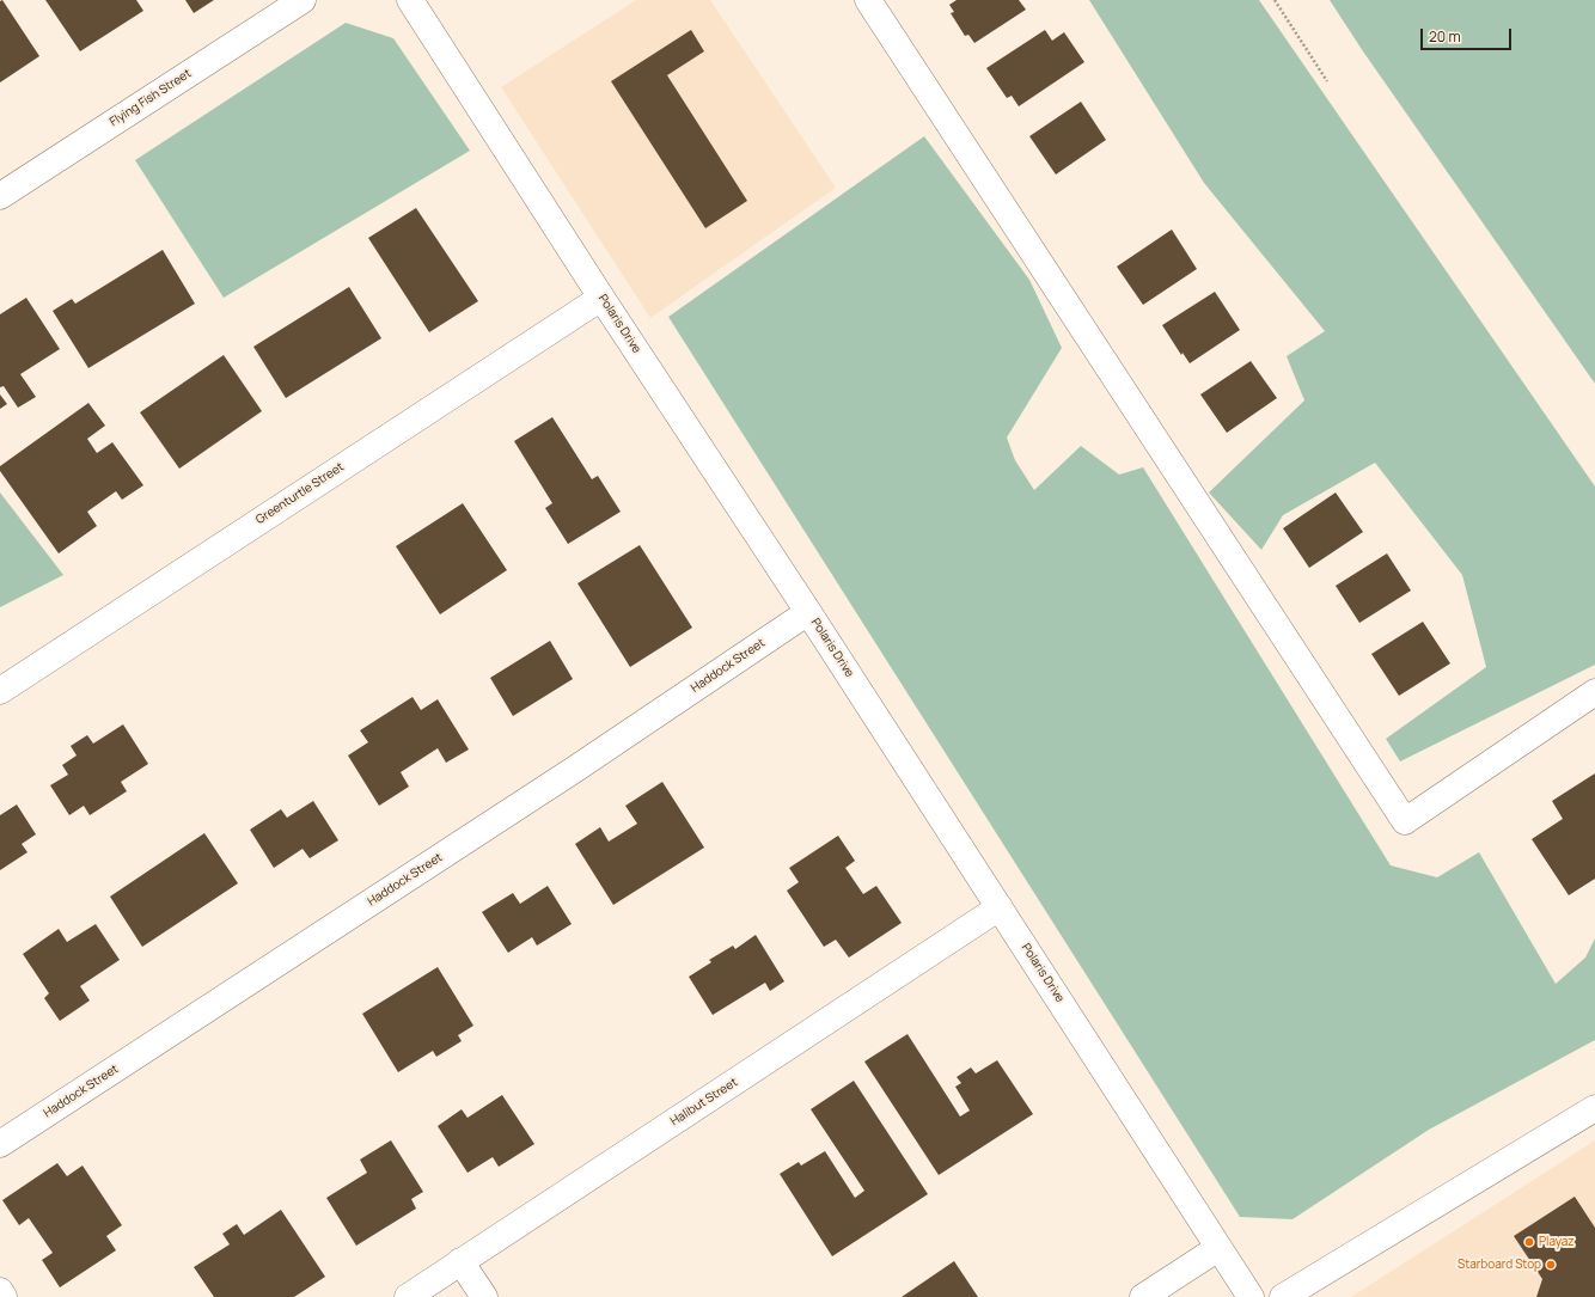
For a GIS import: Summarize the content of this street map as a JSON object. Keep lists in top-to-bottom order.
{
  "streets": {
    "street": [
      "Flying Fish Street",
      "Polaris Drive",
      "Greenturtle Street",
      "Haddock Street",
      "Halibut Street"
    ]
  },
  "crossings": [
    ["Polaris Drive", "Greenturtle Street"],
    ["Polaris Drive", "Haddock Street"],
    ["Polaris Drive", "Halibut Street"]
  ],
  "places": ["Playaz", "Starboard Stop"],
  "scale_bar": "20 m"
}
